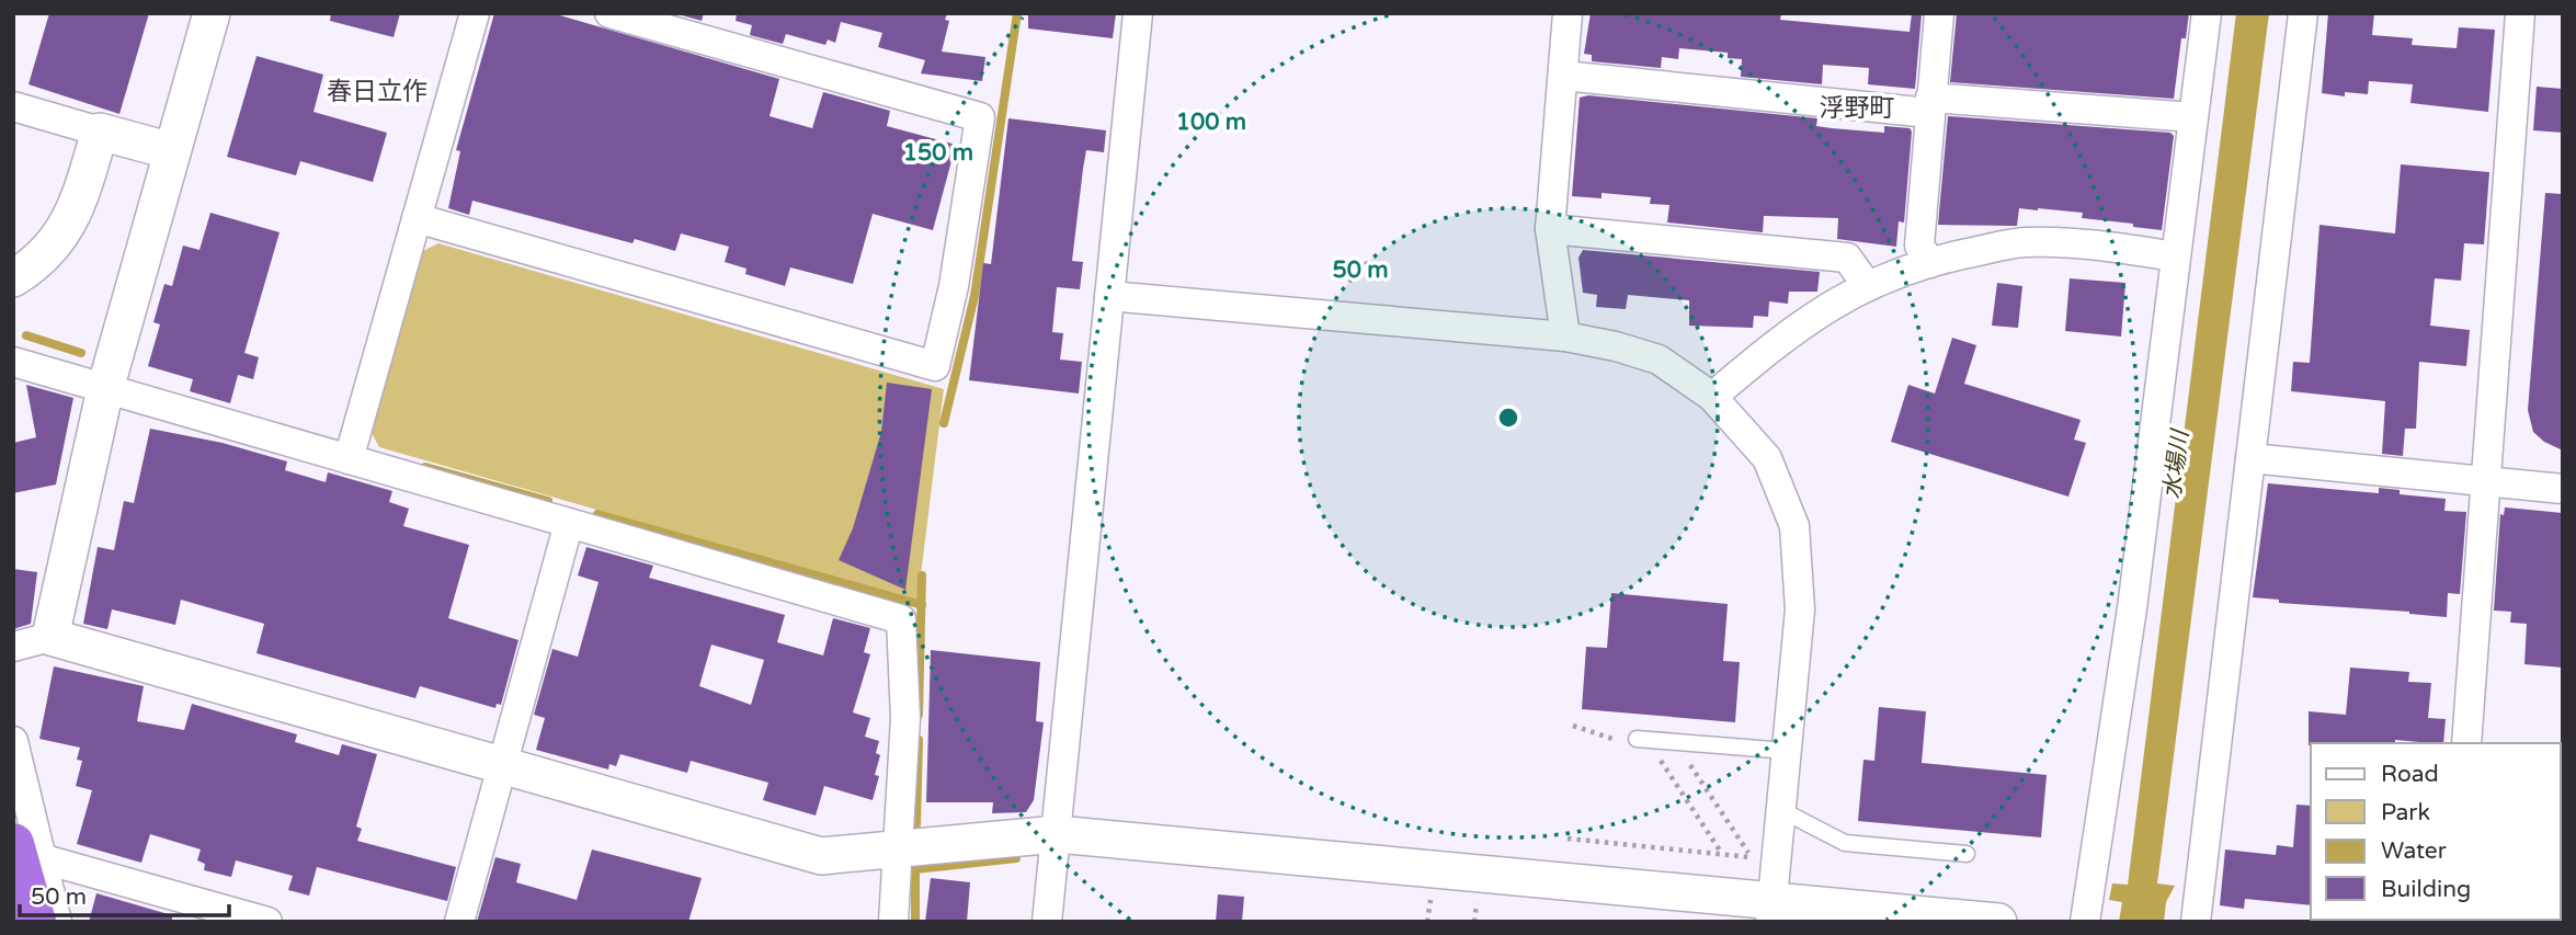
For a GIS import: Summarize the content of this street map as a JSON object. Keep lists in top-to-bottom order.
{
  "districts": ["春日立作", "浮野町"],
  "water": ["水場川"],
  "legend": [
    "Road",
    "Park",
    "Water",
    "Building"
  ],
  "scale_bar": "50 m",
  "rings": ["100 m", "150 m", "50 m"]
}
